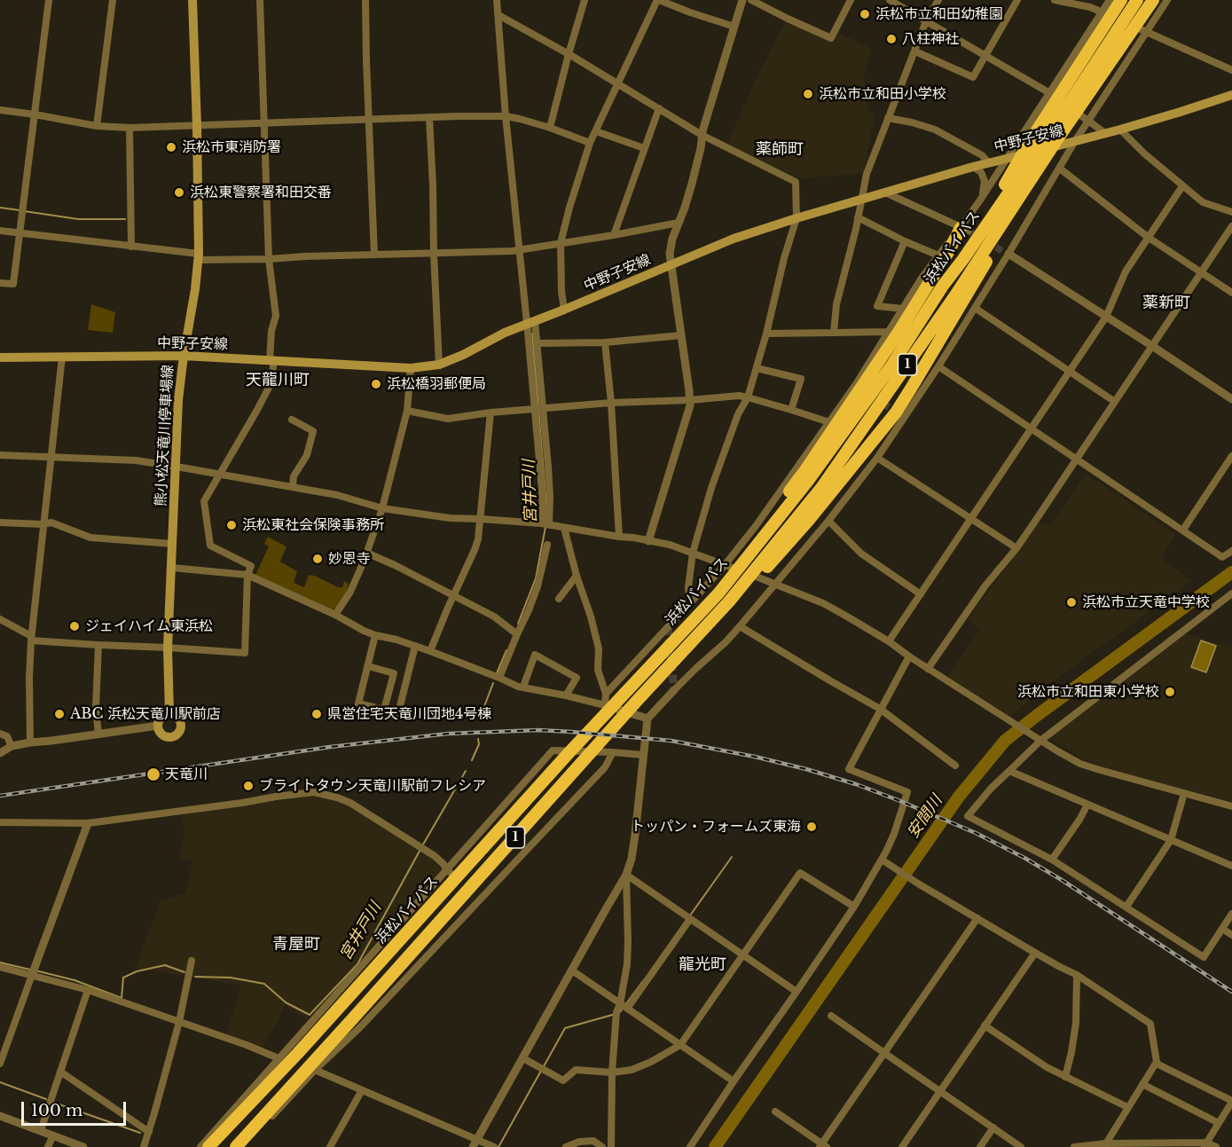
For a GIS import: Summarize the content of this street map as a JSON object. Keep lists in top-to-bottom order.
{
  "streets": {
    "highway": ["浜松バイパス", "1"],
    "main road": ["中野子安線", "熊小松天竜川停車場線"]
  },
  "crossings": [
    ["中野子安線", "浜松バイパス"],
    ["中野子安線", "1"],
    ["中野子安線", "熊小松天竜川停車場線"],
    ["浜松バイパス", "1"]
  ],
  "districts": [
    "薬師町",
    "薬新町",
    "天龍川町",
    "青屋町",
    "龍光町"
  ],
  "water": ["宮井戸川", "安間川"],
  "places": [
    "浜松市立和田幼稚園",
    "八柱神社",
    "浜松市立和田小学校",
    "浜松市東消防署",
    "浜松東警察署和田交番",
    "浜松橋羽郵便局",
    "浜松東社会保険事務所",
    "妙恩寺",
    "浜松市立天竜中学校",
    "ジェイハイム東浜松",
    "浜松市立和田東小学校",
    "ABC 浜松天竜川駅前店",
    "県営住宅天竜川団地4号棟",
    "天竜川",
    "ブライトタウン天竜川駅前フレシア",
    "トッパン・フォームズ東海"
  ],
  "scale_bar": "100 m"
}
